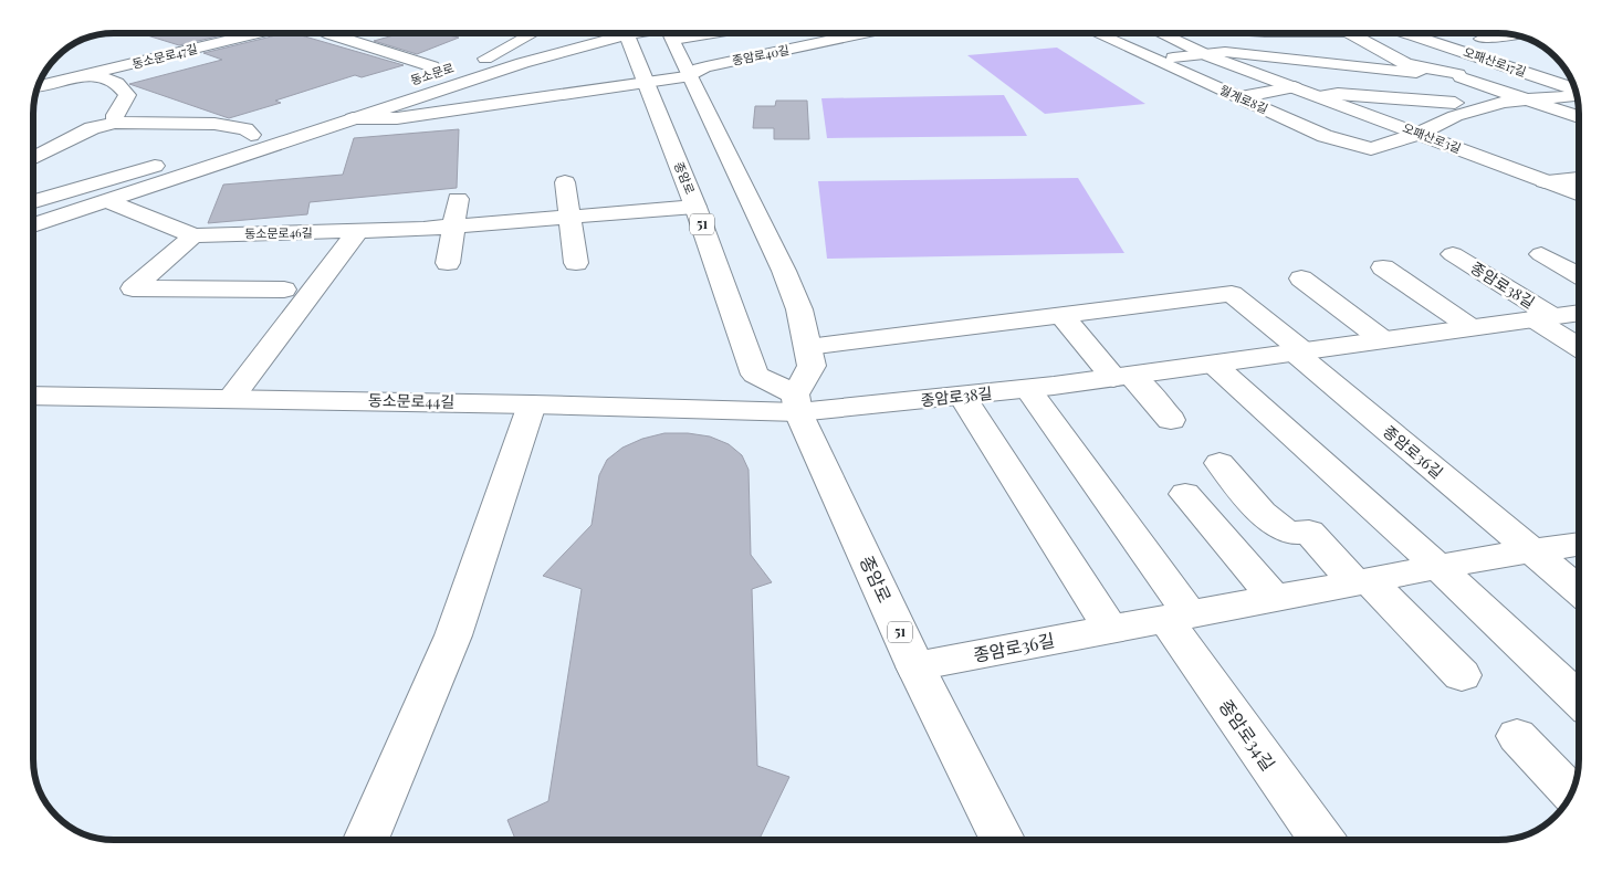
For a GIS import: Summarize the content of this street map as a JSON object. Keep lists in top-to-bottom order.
{
  "streets": {
    "street": [
      "종암로40길",
      "동소문로47길",
      "오패산로17길",
      "동소문로",
      "월계로8길",
      "오패산로3길",
      "종암로",
      "51",
      "동소문로46길",
      "종암로38길",
      "동소문로44길",
      "종암로36길",
      "종암로34길"
    ]
  },
  "crossings": [
    ["종암로40길", "동소문로"],
    ["종암로40길", "종암로"],
    ["오패산로17길", "월계로8길"],
    ["오패산로17길", "오패산로3길"],
    ["동소문로", "종암로"],
    ["동소문로", "동소문로46길"],
    ["월계로8길", "오패산로3길"],
    ["종암로", "동소문로46길"],
    ["종암로", "종암로38길"],
    ["종암로", "동소문로44길"],
    ["종암로", "종암로36길"],
    ["종암로38길", "동소문로44길"],
    ["종암로38길", "종암로36길"],
    ["종암로36길", "종암로34길"]
  ]
}
